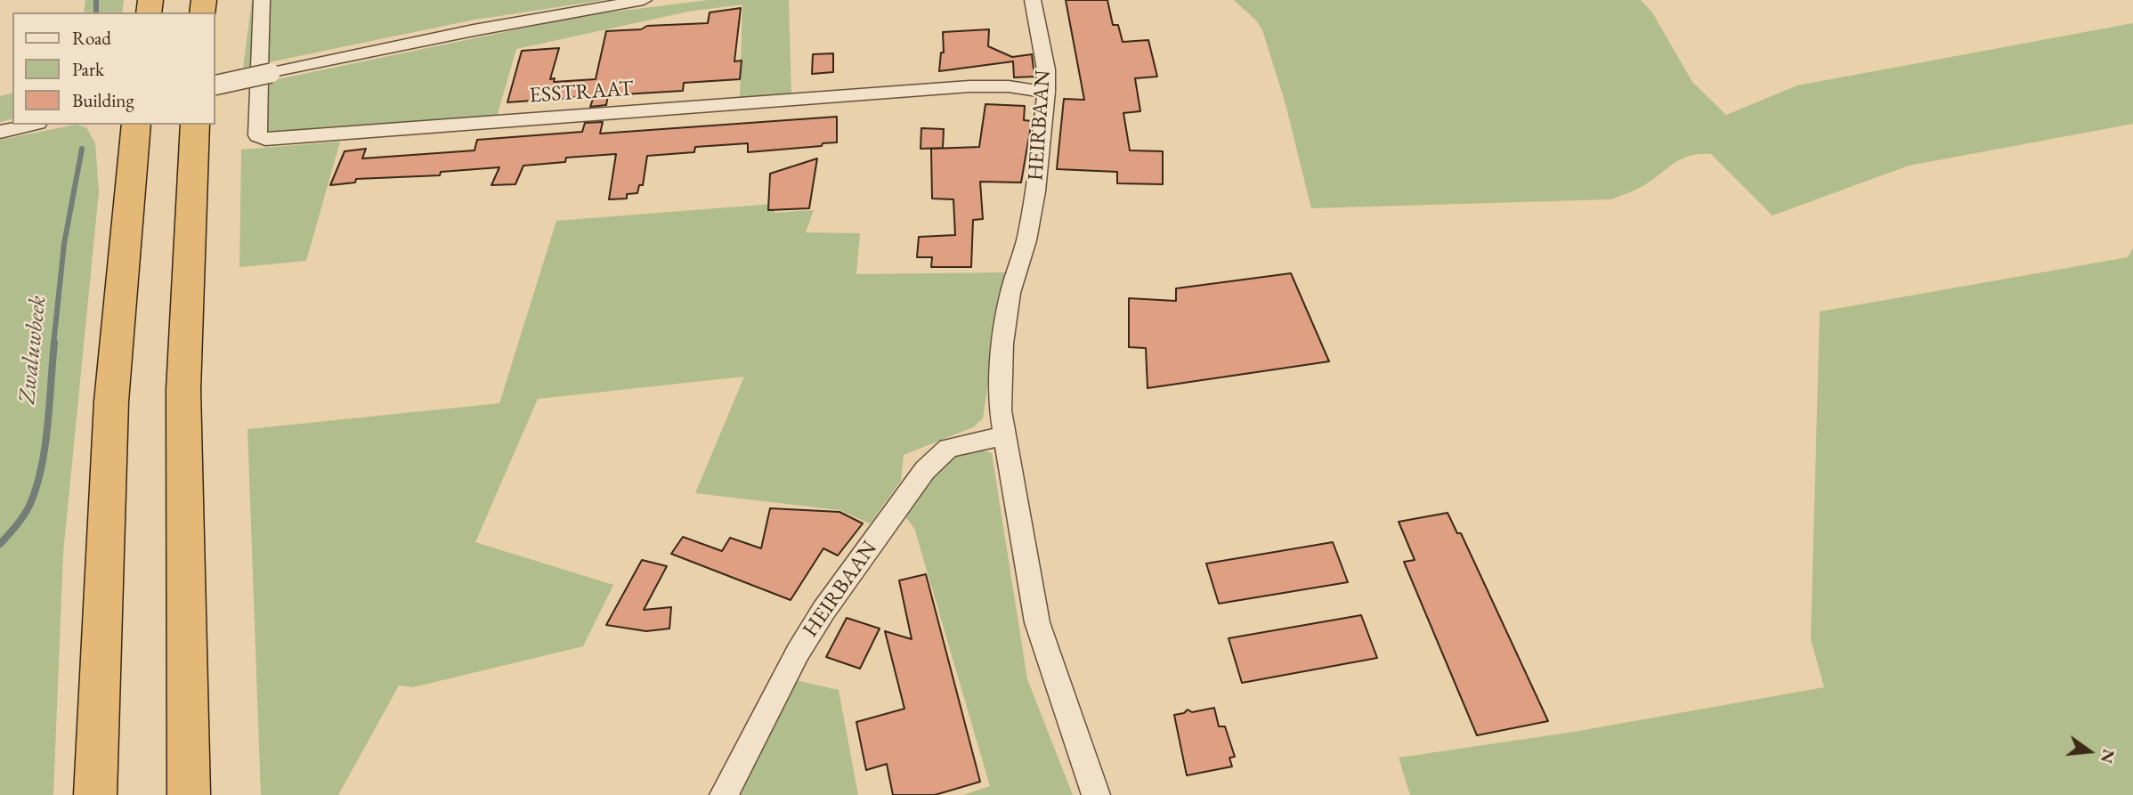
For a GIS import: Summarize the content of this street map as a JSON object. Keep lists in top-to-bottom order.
{
  "streets": {
    "street": ["ESSTRAAT", "HEIRBAAN"]
  },
  "crossings": [
    ["ESSTRAAT", "HEIRBAAN"]
  ],
  "water": ["Zwaluwbeek"],
  "legend": ["Road", "Park", "Building"],
  "north": "right"
}
